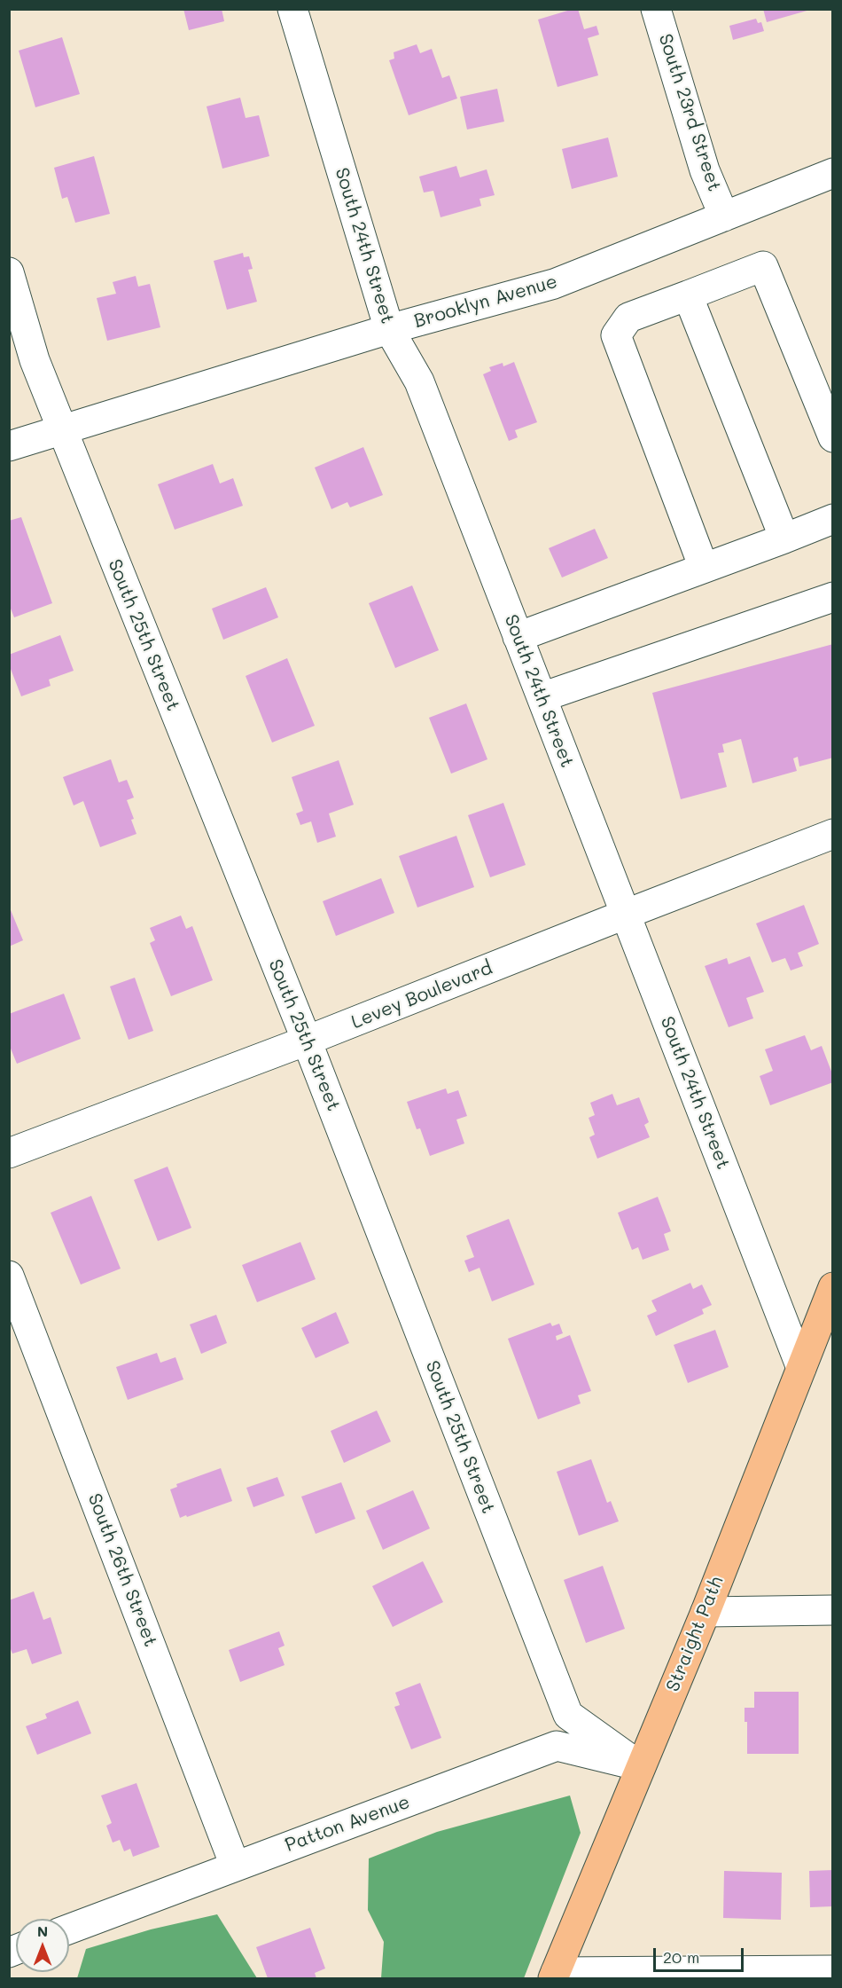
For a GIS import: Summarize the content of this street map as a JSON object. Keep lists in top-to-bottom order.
{
  "streets": {
    "main road": ["Straight Path"],
    "street": [
      "South 23rd Street",
      "South 24th Street",
      "Brooklyn Avenue",
      "South 25th Street",
      "Levey Boulevard",
      "South 26th Street",
      "Patton Avenue"
    ]
  },
  "crossings": [
    ["South 23rd Street", "Brooklyn Avenue"],
    ["South 24th Street", "Brooklyn Avenue"],
    ["South 24th Street", "Levey Boulevard"],
    ["South 24th Street", "Straight Path"],
    ["Brooklyn Avenue", "South 25th Street"],
    ["South 25th Street", "Levey Boulevard"],
    ["South 25th Street", "Straight Path"],
    ["South 25th Street", "Patton Avenue"],
    ["South 26th Street", "Patton Avenue"],
    ["Straight Path", "Patton Avenue"]
  ],
  "scale_bar": "20 m",
  "north": "top"
}
